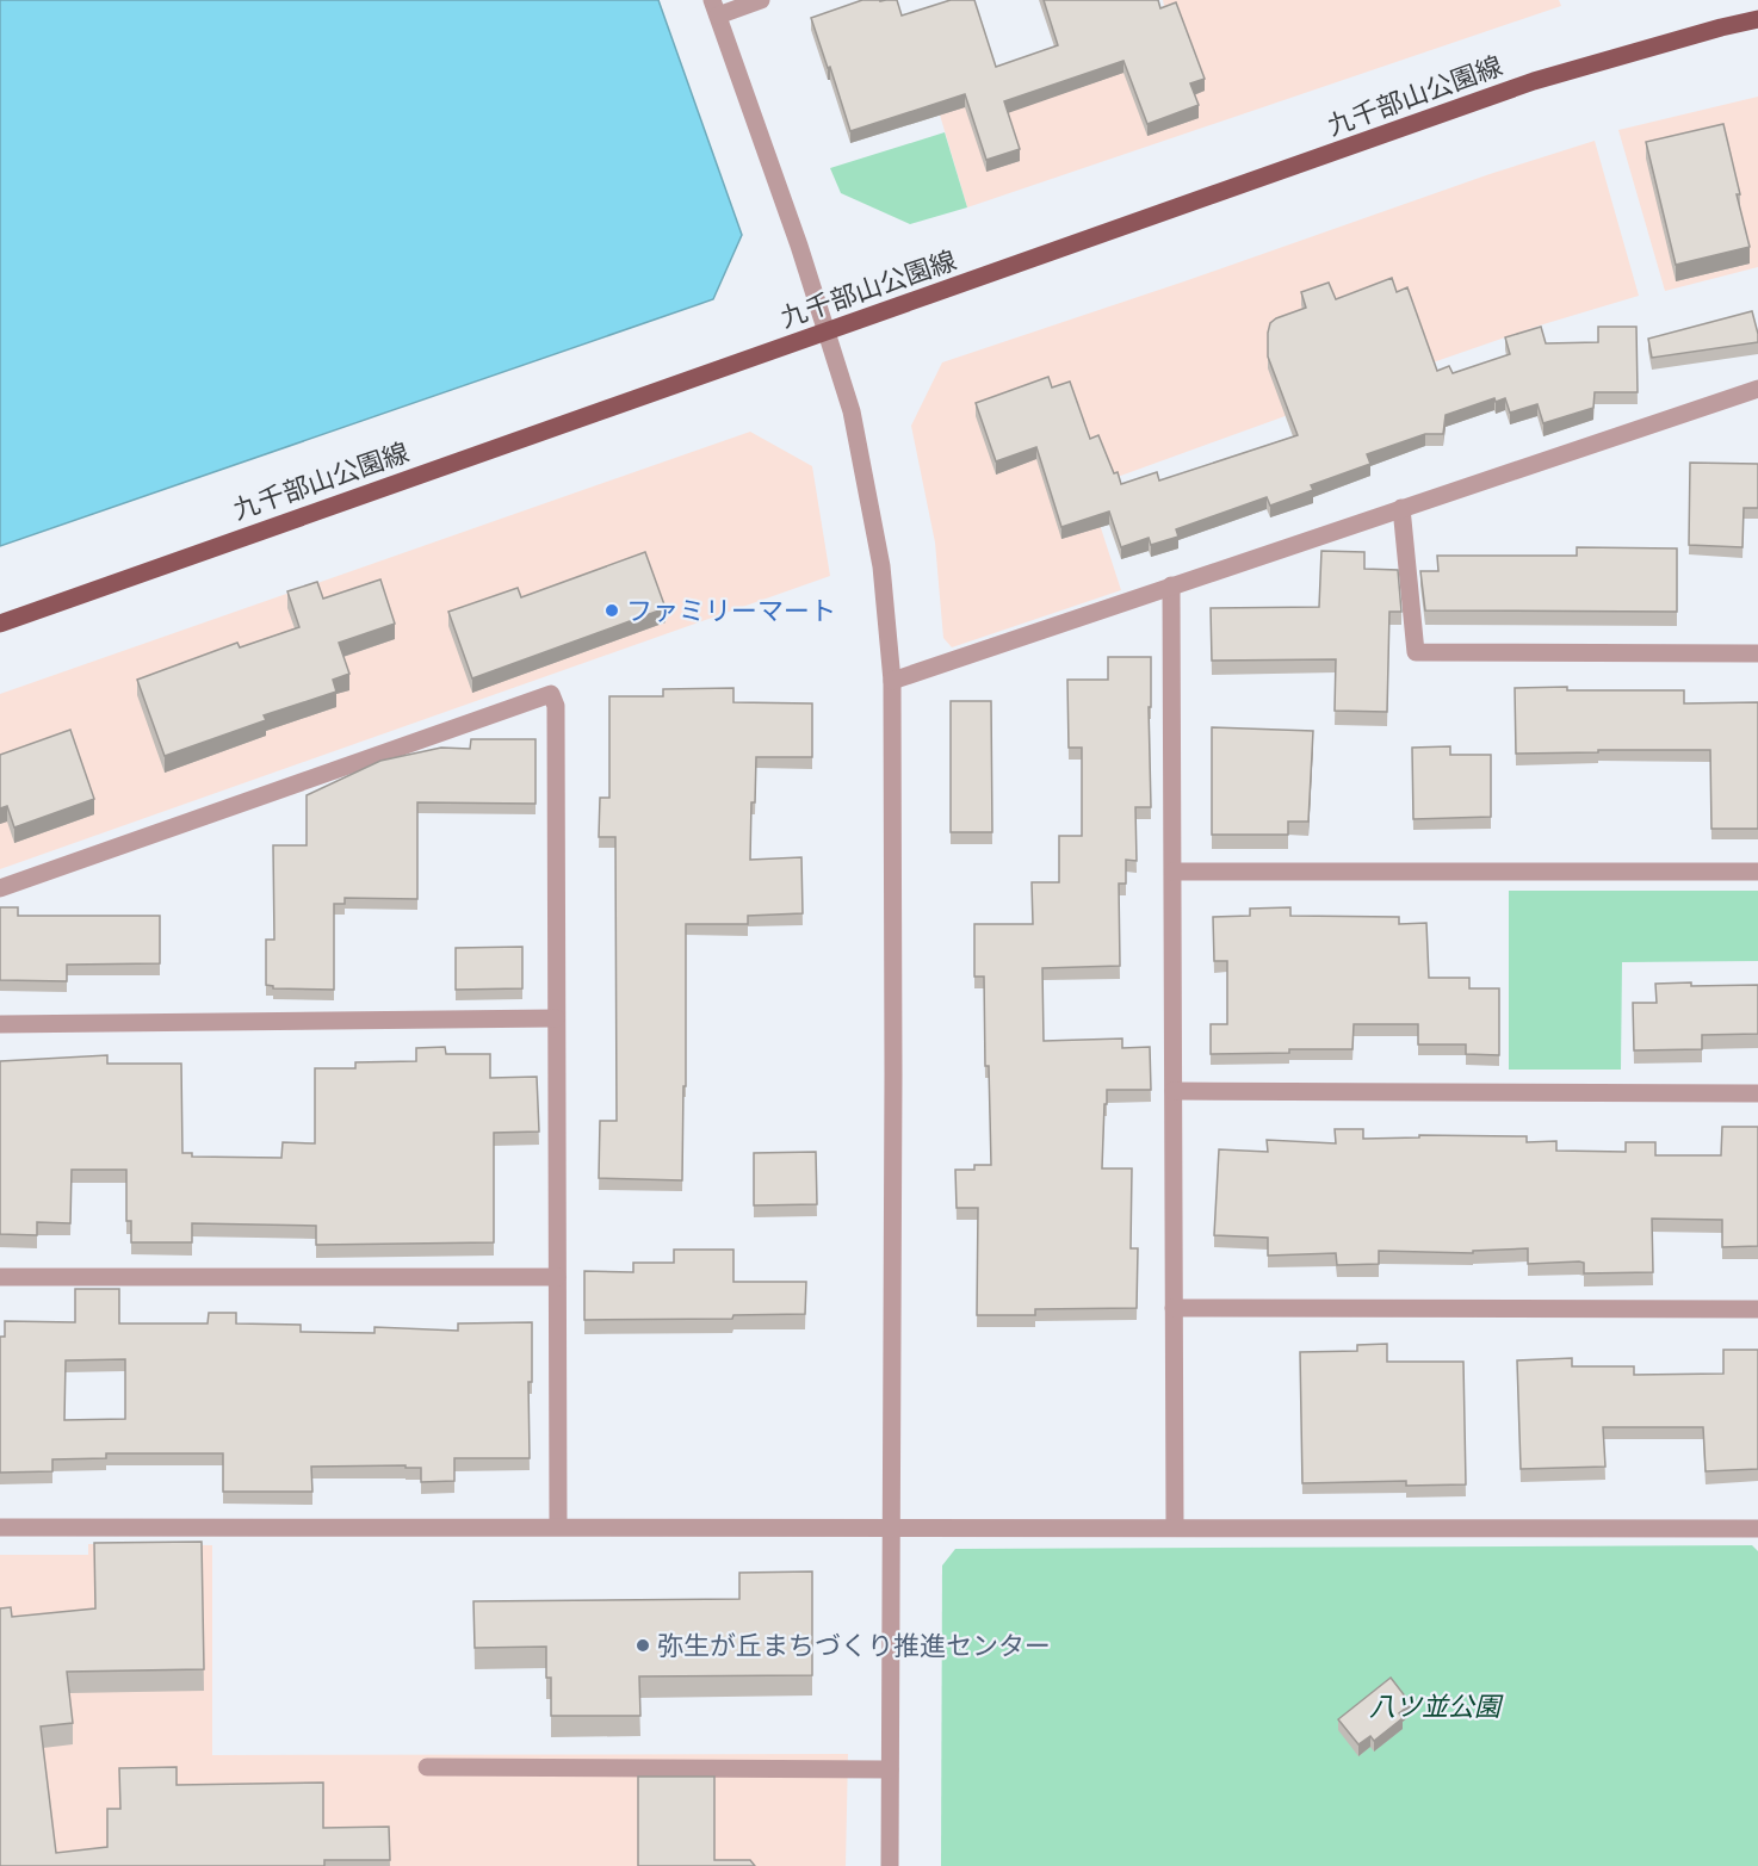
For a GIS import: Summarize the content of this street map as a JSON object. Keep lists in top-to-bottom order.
{
  "streets": {
    "main road": ["九千部山公園線"]
  },
  "parks": ["八ツ並公園"],
  "places": ["ファミリーマート", "弥生が丘まちづくり推進センター"]
}
